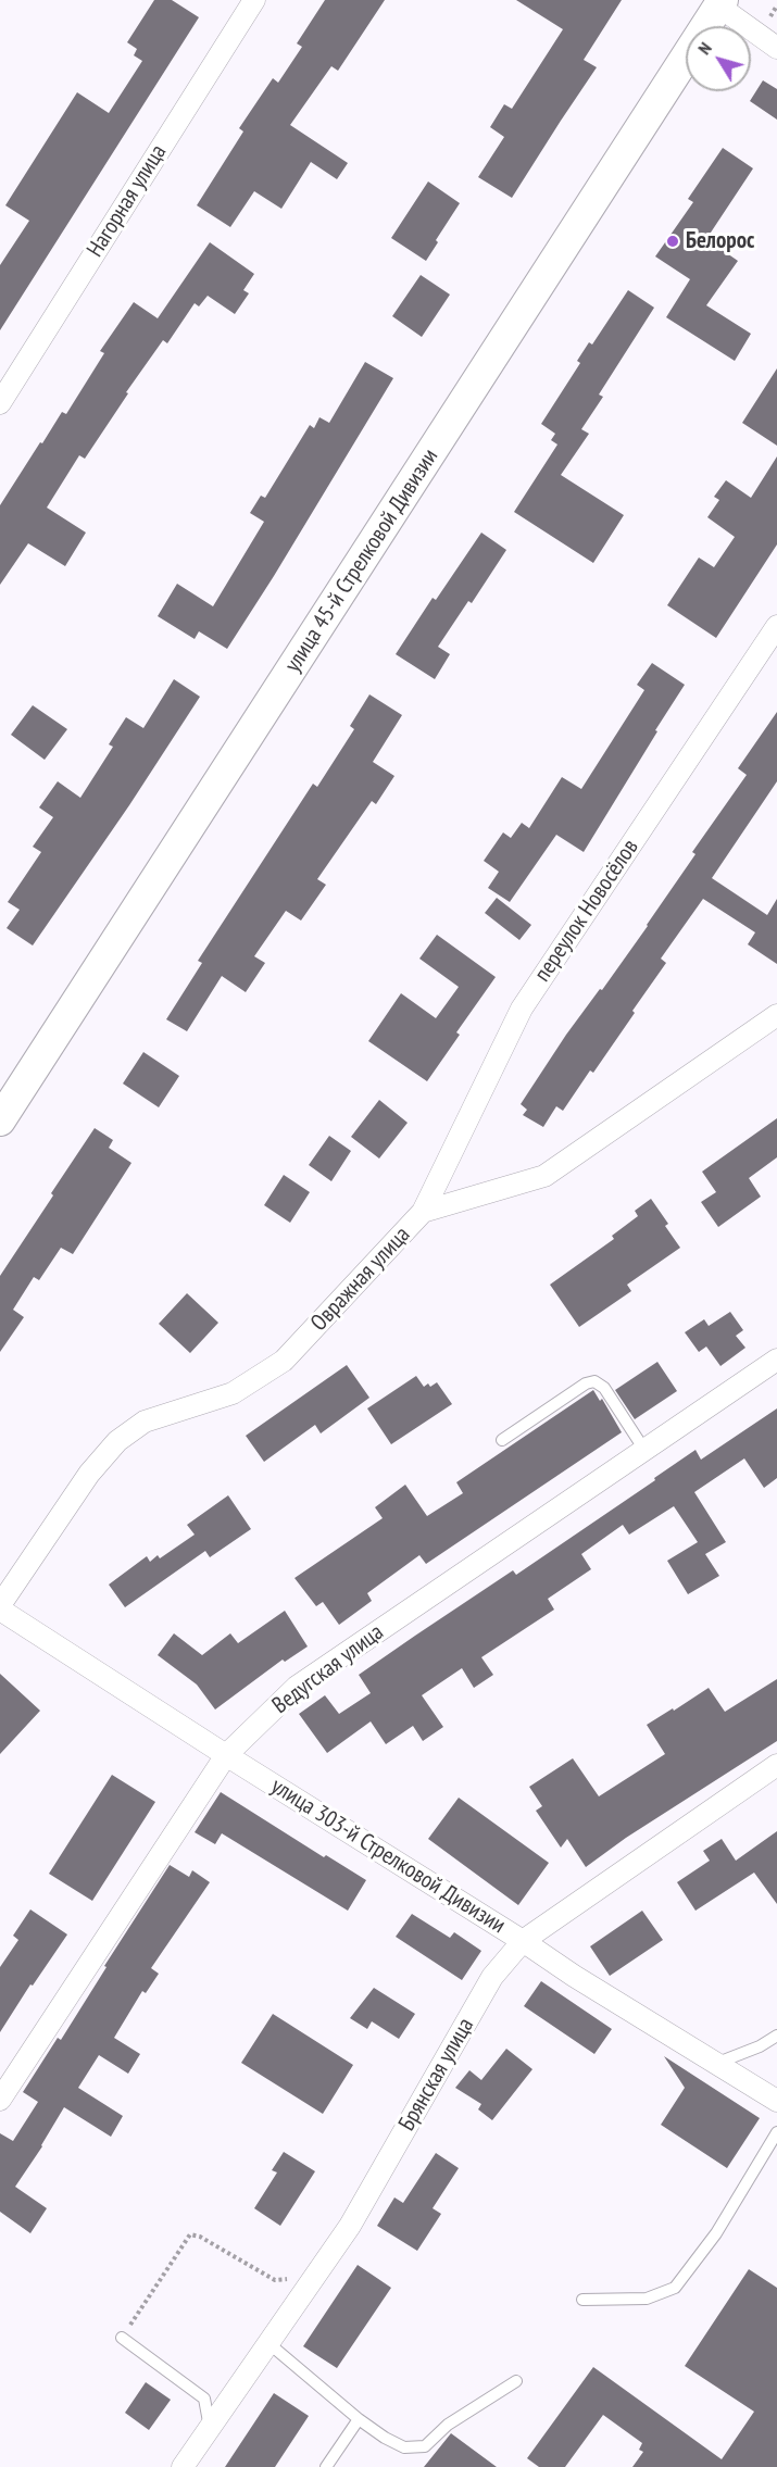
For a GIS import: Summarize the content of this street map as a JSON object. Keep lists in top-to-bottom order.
{
  "streets": {
    "main road": ["улица 45-й Стрелковой Дивизии"],
    "street": [
      "Нагорная улица",
      "переулок Новосёлов",
      "Овражная улица",
      "Ведугская улица",
      "улица 303-й Стрелковой Дивизии",
      "Брянская улица"
    ]
  },
  "crossings": [
    ["переулок Новосёлов", "Овражная улица"],
    ["Овражная улица", "улица 303-й Стрелковой Дивизии"],
    ["Ведугская улица", "улица 303-й Стрелковой Дивизии"],
    ["улица 303-й Стрелковой Дивизии", "Брянская улица"]
  ],
  "places": ["Белорос"],
  "north": "top left"
}
